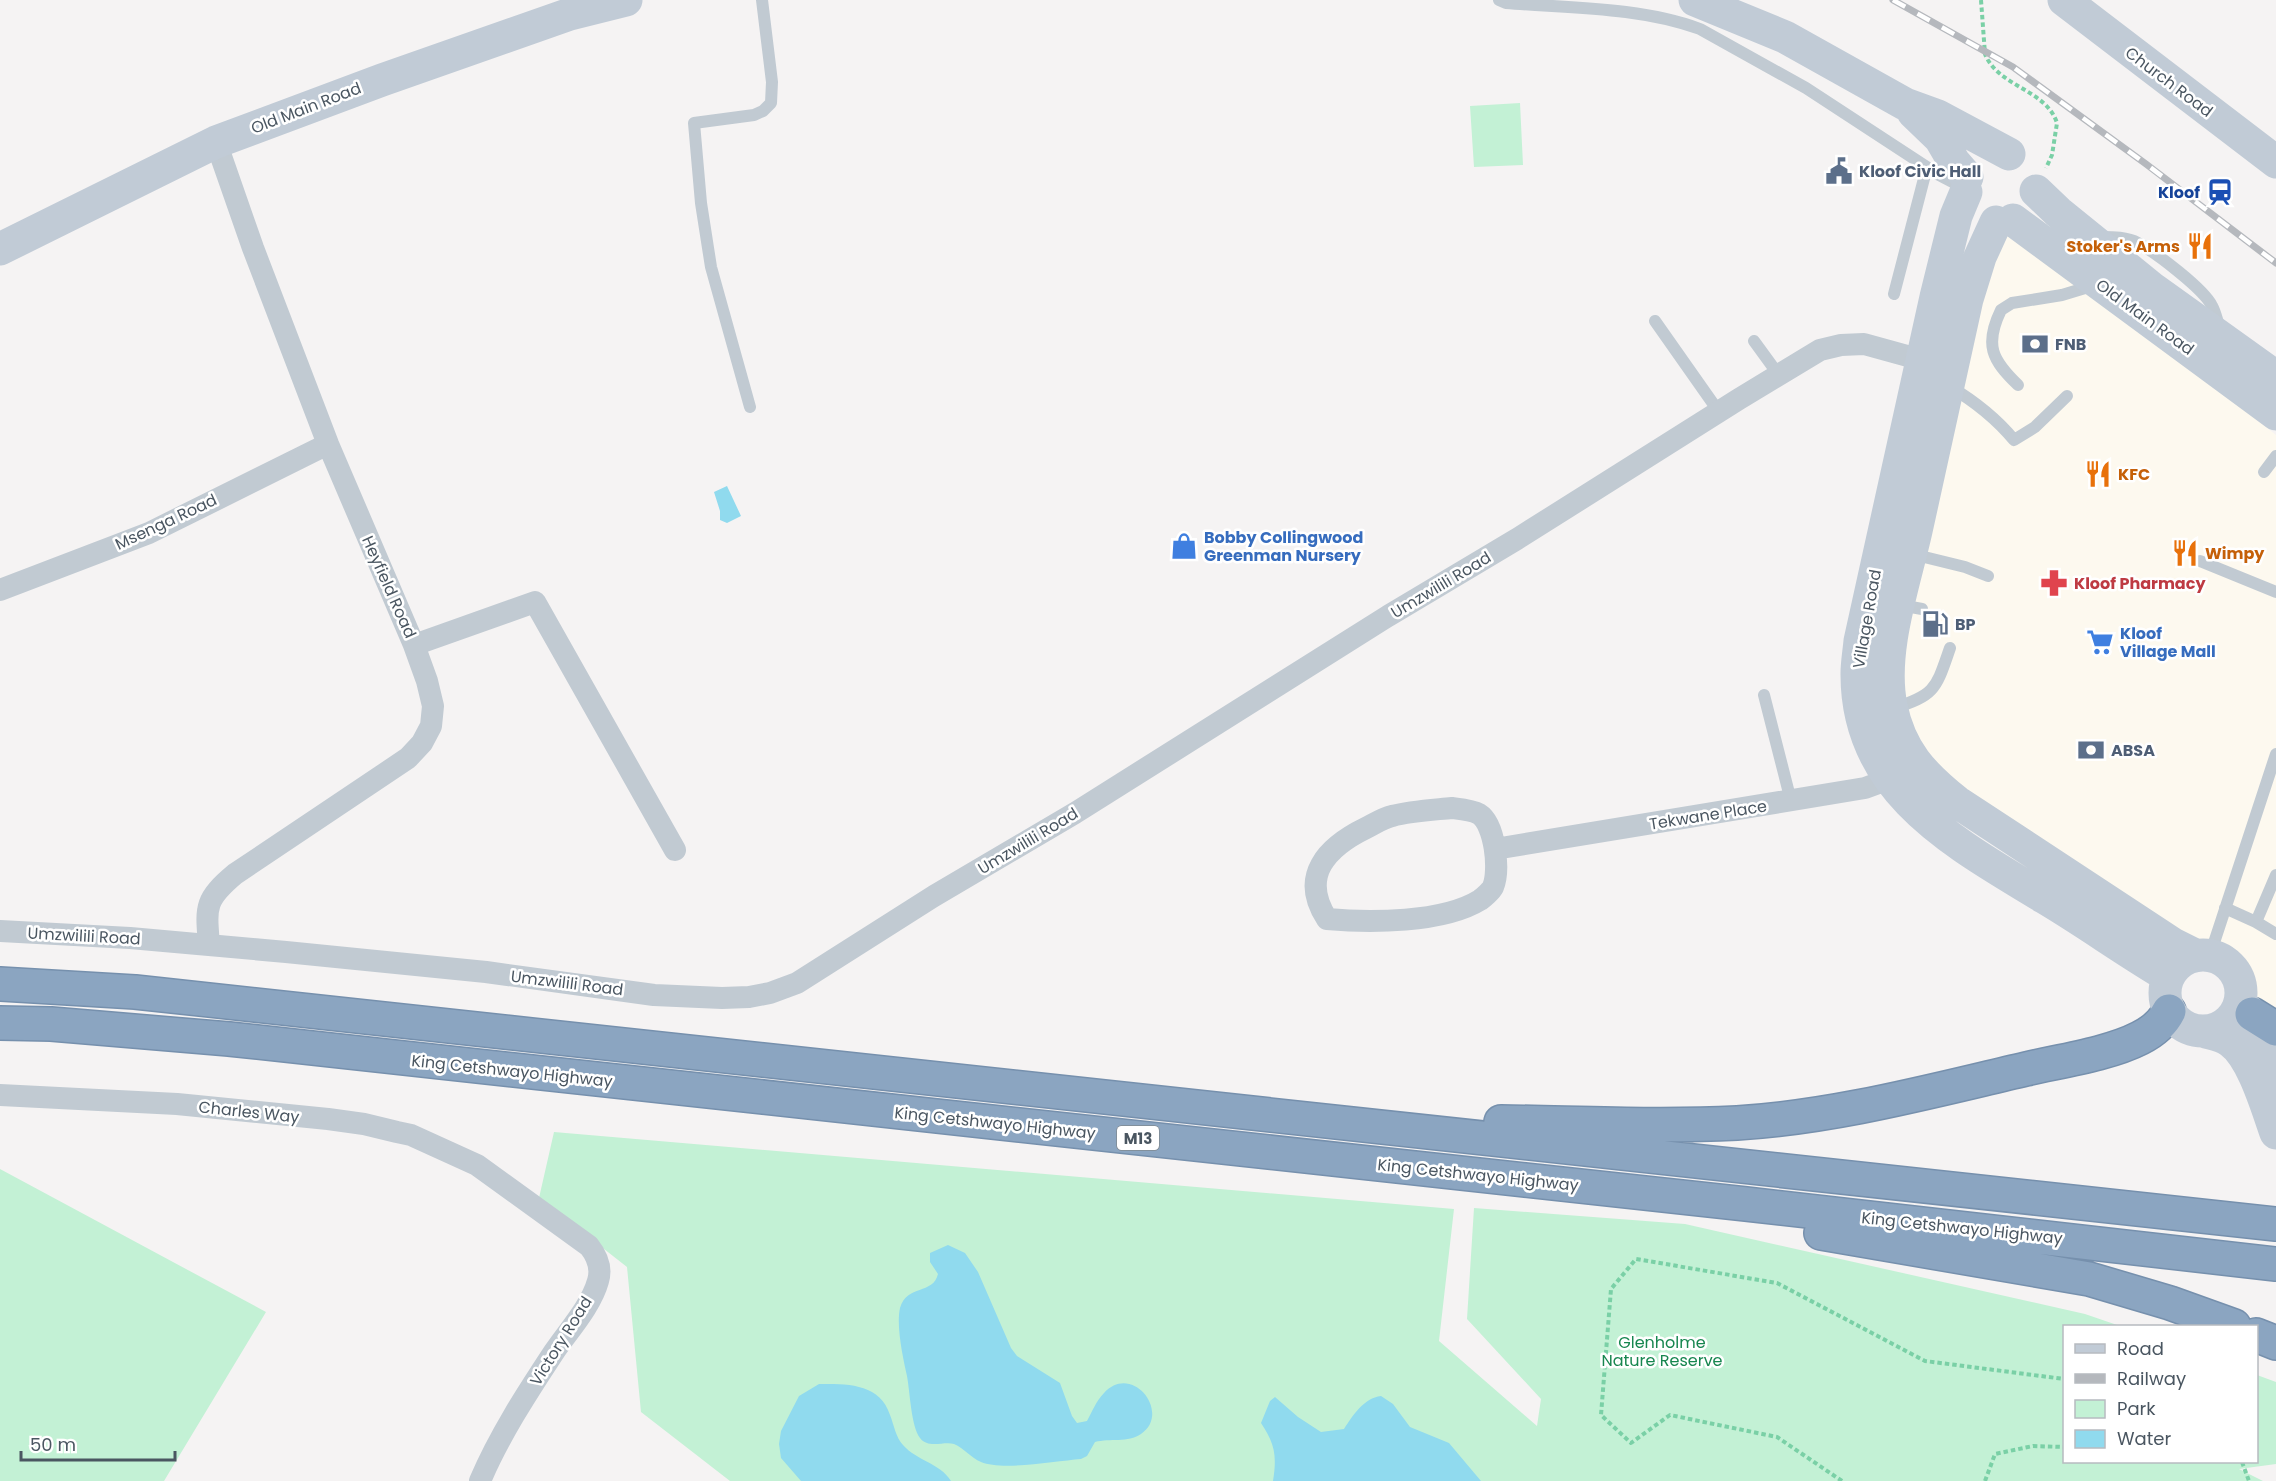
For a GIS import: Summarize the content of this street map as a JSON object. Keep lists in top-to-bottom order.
{
  "streets": {
    "highway": ["King Cetshwayo Highway", "M13"],
    "street": [
      "Church Road",
      "Old Main Road",
      "Msenga Road",
      "Umzwilili Road",
      "Heyfield Road",
      "Village Road",
      "Tekwane Place",
      "Charles Way",
      "Victory Road"
    ]
  },
  "crossings": [
    ["Old Main Road", "Heyfield Road"],
    ["Old Main Road", "Village Road"],
    ["Msenga Road", "Heyfield Road"],
    ["Umzwilili Road", "Heyfield Road"],
    ["Umzwilili Road", "Village Road"],
    ["Village Road", "Tekwane Place"],
    ["Charles Way", "Victory Road"]
  ],
  "parks": ["Glenholme Nature Reserve"],
  "places": {
    "public building": ["Kloof Civic Hall"],
    "station": ["Kloof"],
    "restaurant": ["Stoker's Arms", "KFC", "Wimpy"],
    "bank": ["FNB", "ABSA"],
    "shop": ["Bobby Collingwood Greenman Nursery"],
    "pharmacy": ["Kloof Pharmacy"],
    "fuel station": ["BP"],
    "supermarket": ["Kloof Village Mall"]
  },
  "legend": [
    "Road",
    "Railway",
    "Park",
    "Water"
  ],
  "scale_bar": "50 m"
}
